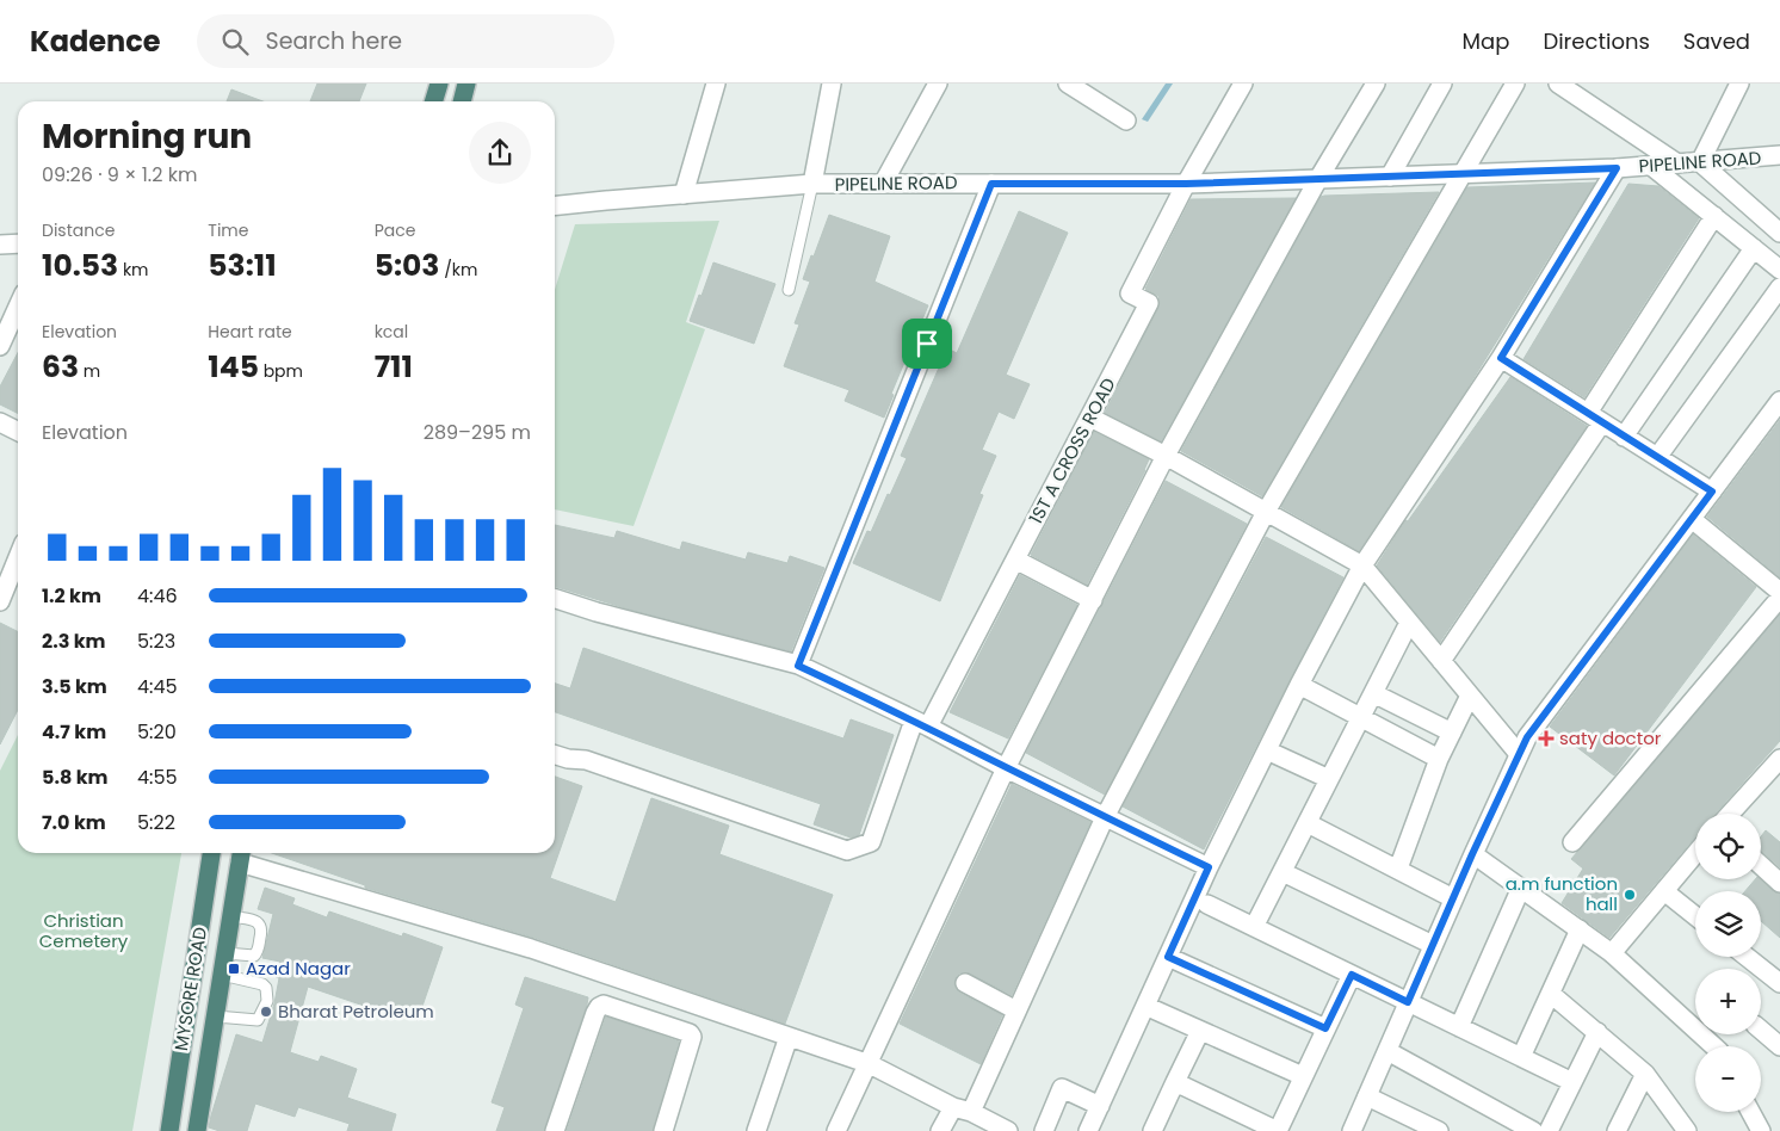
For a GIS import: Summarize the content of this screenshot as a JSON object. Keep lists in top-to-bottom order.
{
  "streets": {
    "highway": ["MYSORE ROAD"],
    "street": ["PIPELINE ROAD", "1ST A CROSS ROAD"]
  },
  "crossings": [
    ["PIPELINE ROAD", "1ST A CROSS ROAD"]
  ],
  "parks": ["Christian Cemetery"],
  "places": {
    "health": ["saty doctor"],
    "other": ["a.m function hall", "Bharat Petroleum"],
    "transit": ["Azad Nagar"]
  },
  "page": {
    "header": "Kadence",
    "search": "Search here",
    "nav": ["Map", "Directions", "Saved"],
    "heading": ["Morning run", "09:26 · 9 × 1.2 km"],
    "stats": [
      ["Distance", "10.53 km"],
      ["Time", "53:11"],
      ["Pace", "5:03 /km"],
      ["Elevation", "63 m"],
      ["Heart rate", "145 bpm"],
      ["kcal", "711"]
    ],
    "chart": ["Elevation", "289–295 m"],
    "list": [
      {
        "name": "1.2 km",
        "note": "4:46"
      },
      {
        "name": "2.3 km",
        "note": "5:23"
      },
      {
        "name": "3.5 km",
        "note": "4:45"
      },
      {
        "name": "4.7 km",
        "note": "5:20"
      },
      {
        "name": "5.8 km",
        "note": "4:55"
      },
      {
        "name": "7.0 km",
        "note": "5:22"
      }
    ],
    "map_buttons": ["+", "−"]
  }
}
